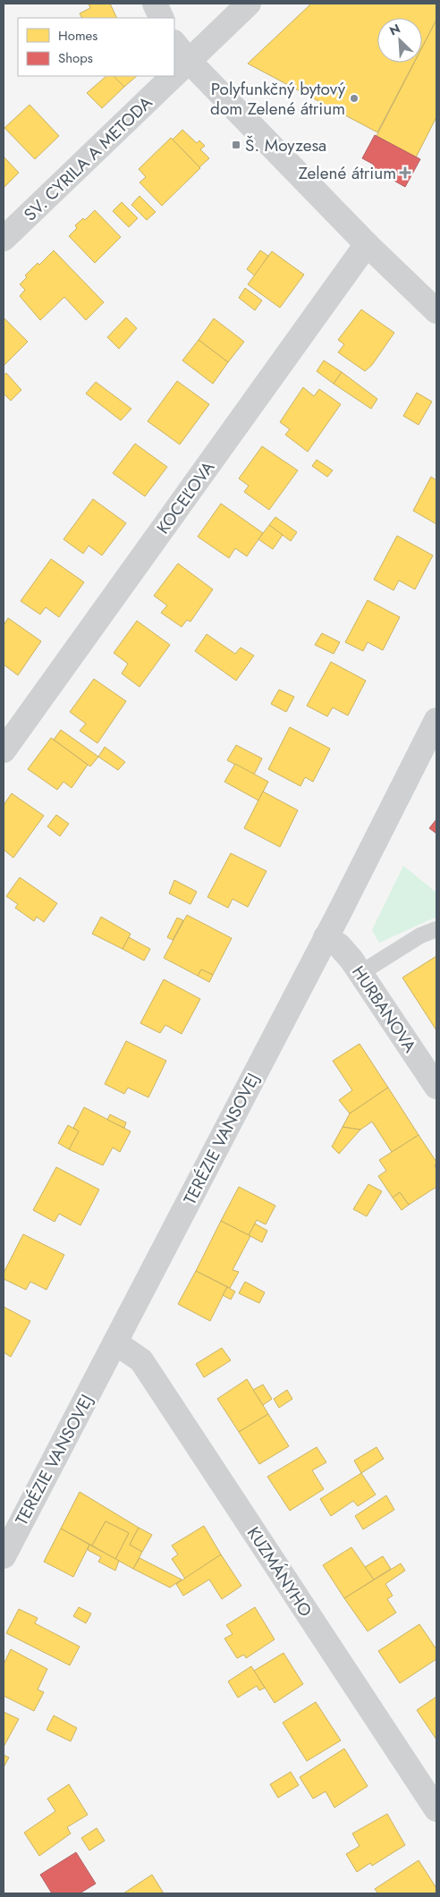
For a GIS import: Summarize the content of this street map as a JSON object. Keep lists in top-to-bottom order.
{
  "streets": {
    "street": [
      "SV. CYRILA A METODA",
      "KOCEĽOVA",
      "HURBANOVA",
      "TERÉZIE VANSOVEJ",
      "KUZMÁNYHO"
    ]
  },
  "crossings": [
    ["HURBANOVA", "TERÉZIE VANSOVEJ"],
    ["TERÉZIE VANSOVEJ", "KUZMÁNYHO"]
  ],
  "places": {
    "other": ["Polyfunkčný bytový dom Zelené átrium"],
    "transit": ["Š. Moyzesa"],
    "health": ["Zelené átrium"]
  },
  "legend": ["Homes", "Shops"],
  "north": "top left"
}
